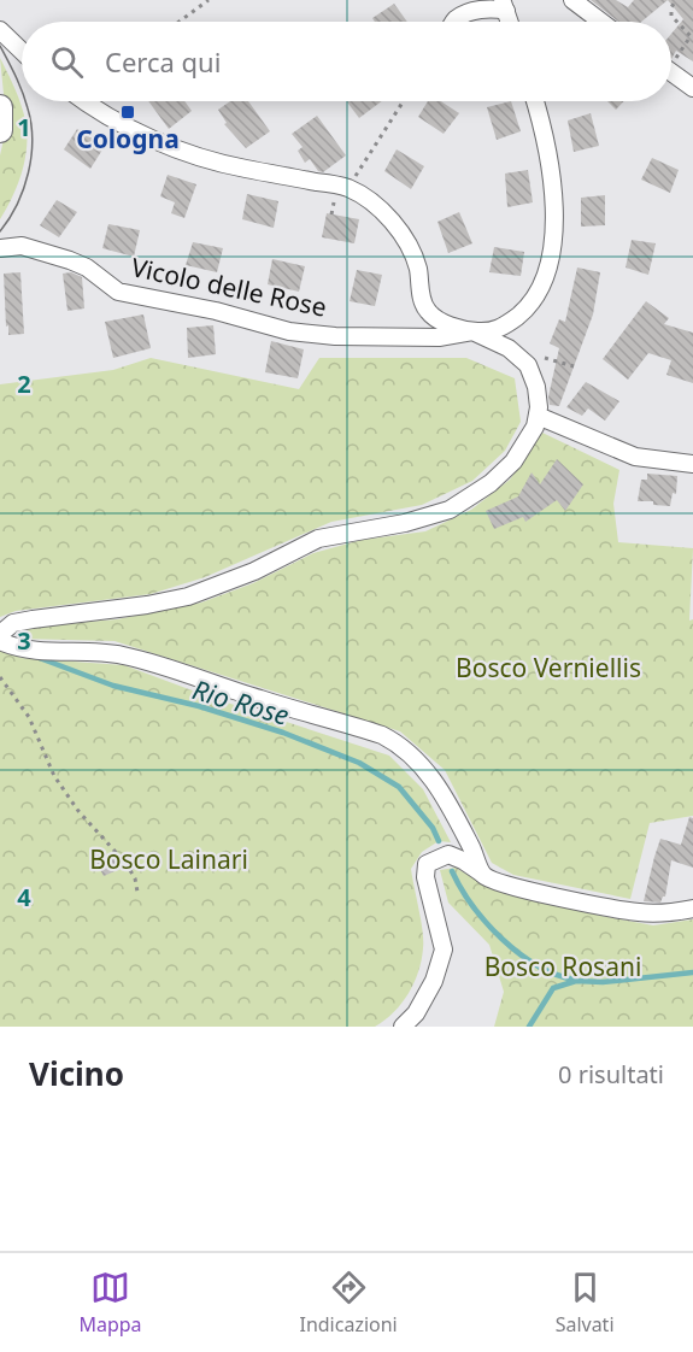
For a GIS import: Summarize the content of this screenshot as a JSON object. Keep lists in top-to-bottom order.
{
  "streets": {
    "street": ["Vicolo delle Rose"]
  },
  "water": ["Rio Rose"],
  "parks": ["Bosco Verniellis", "Bosco Lainari", "Bosco Rosani"],
  "places": {
    "transit": ["Cologna"]
  },
  "page": {
    "search": "Cerca qui",
    "heading": ["Vicino", "0 risultati"],
    "nav": ["Mappa", "Indicazioni", "Salvati"]
  },
  "grid": {
    "rows": [
      "1",
      "2",
      "3",
      "4"
    ]
  }
}
